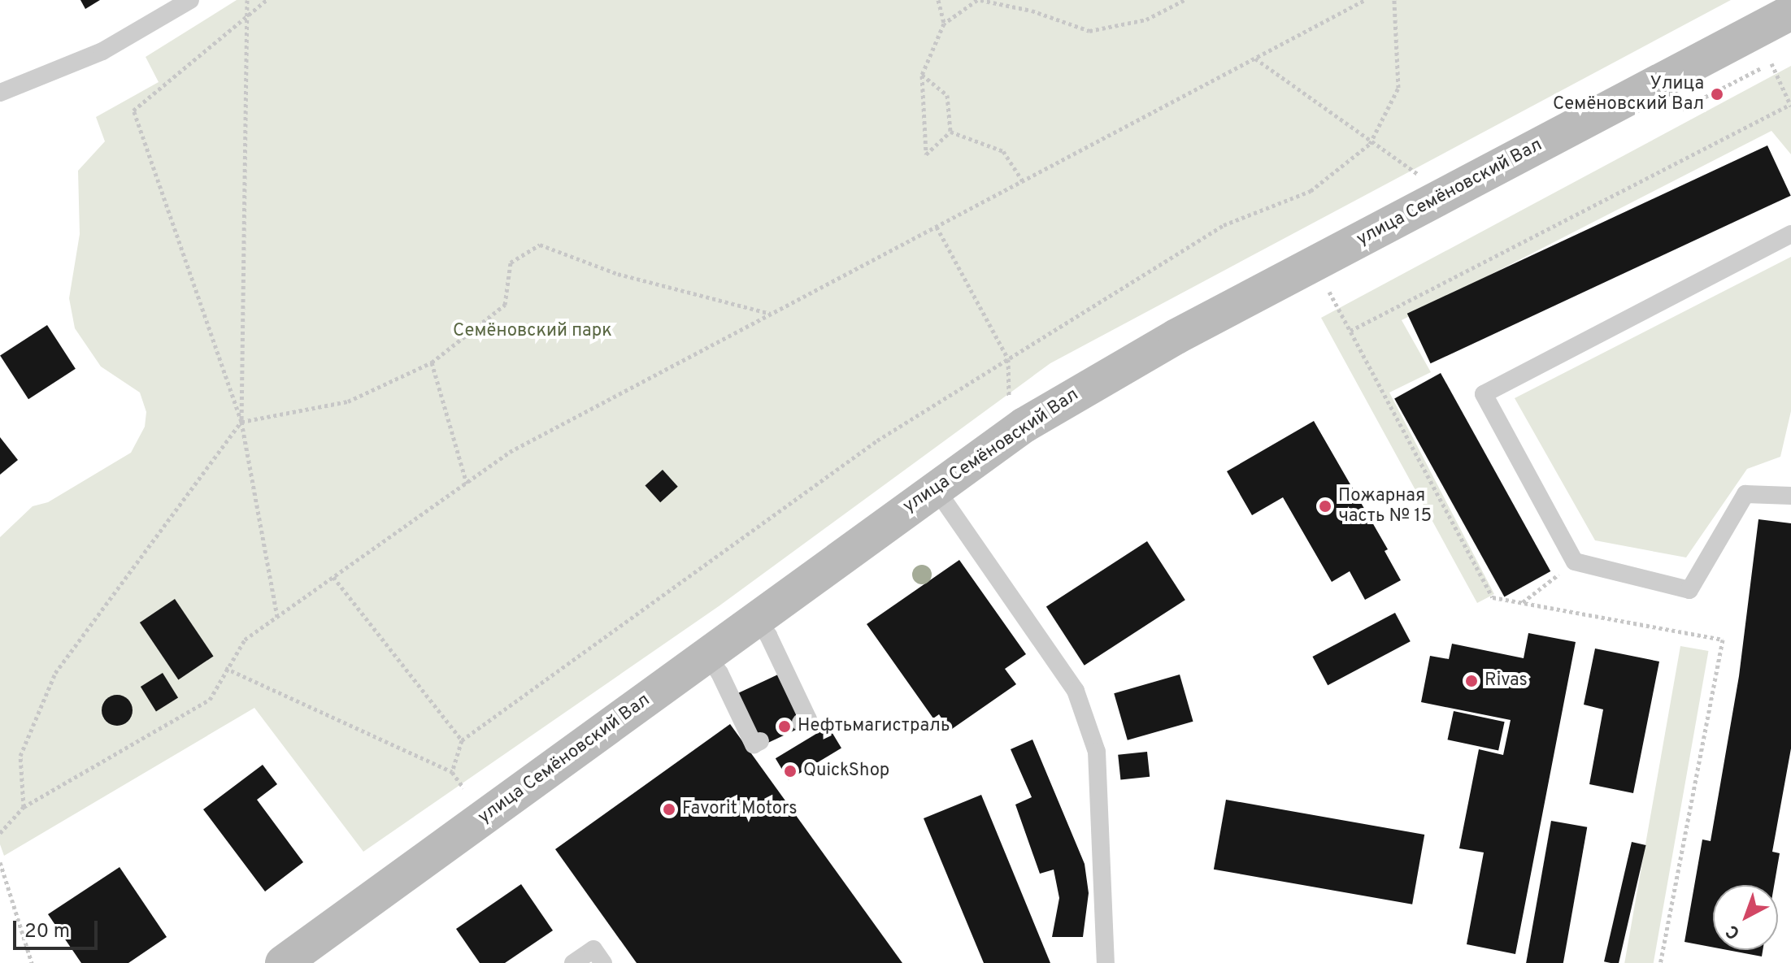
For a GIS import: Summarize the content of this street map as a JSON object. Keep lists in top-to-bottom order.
{
  "streets": {
    "street": ["улица Семёновский Вал"]
  },
  "parks": ["Семёновский парк"],
  "places": [
    "Улица Семёновский Вал",
    "Пожарная часть № 15",
    "Rivas",
    "Нефтьмагистраль",
    "QuickShop",
    "Favorit Motors"
  ],
  "scale_bar": "20 m",
  "north": "bottom left"
}
